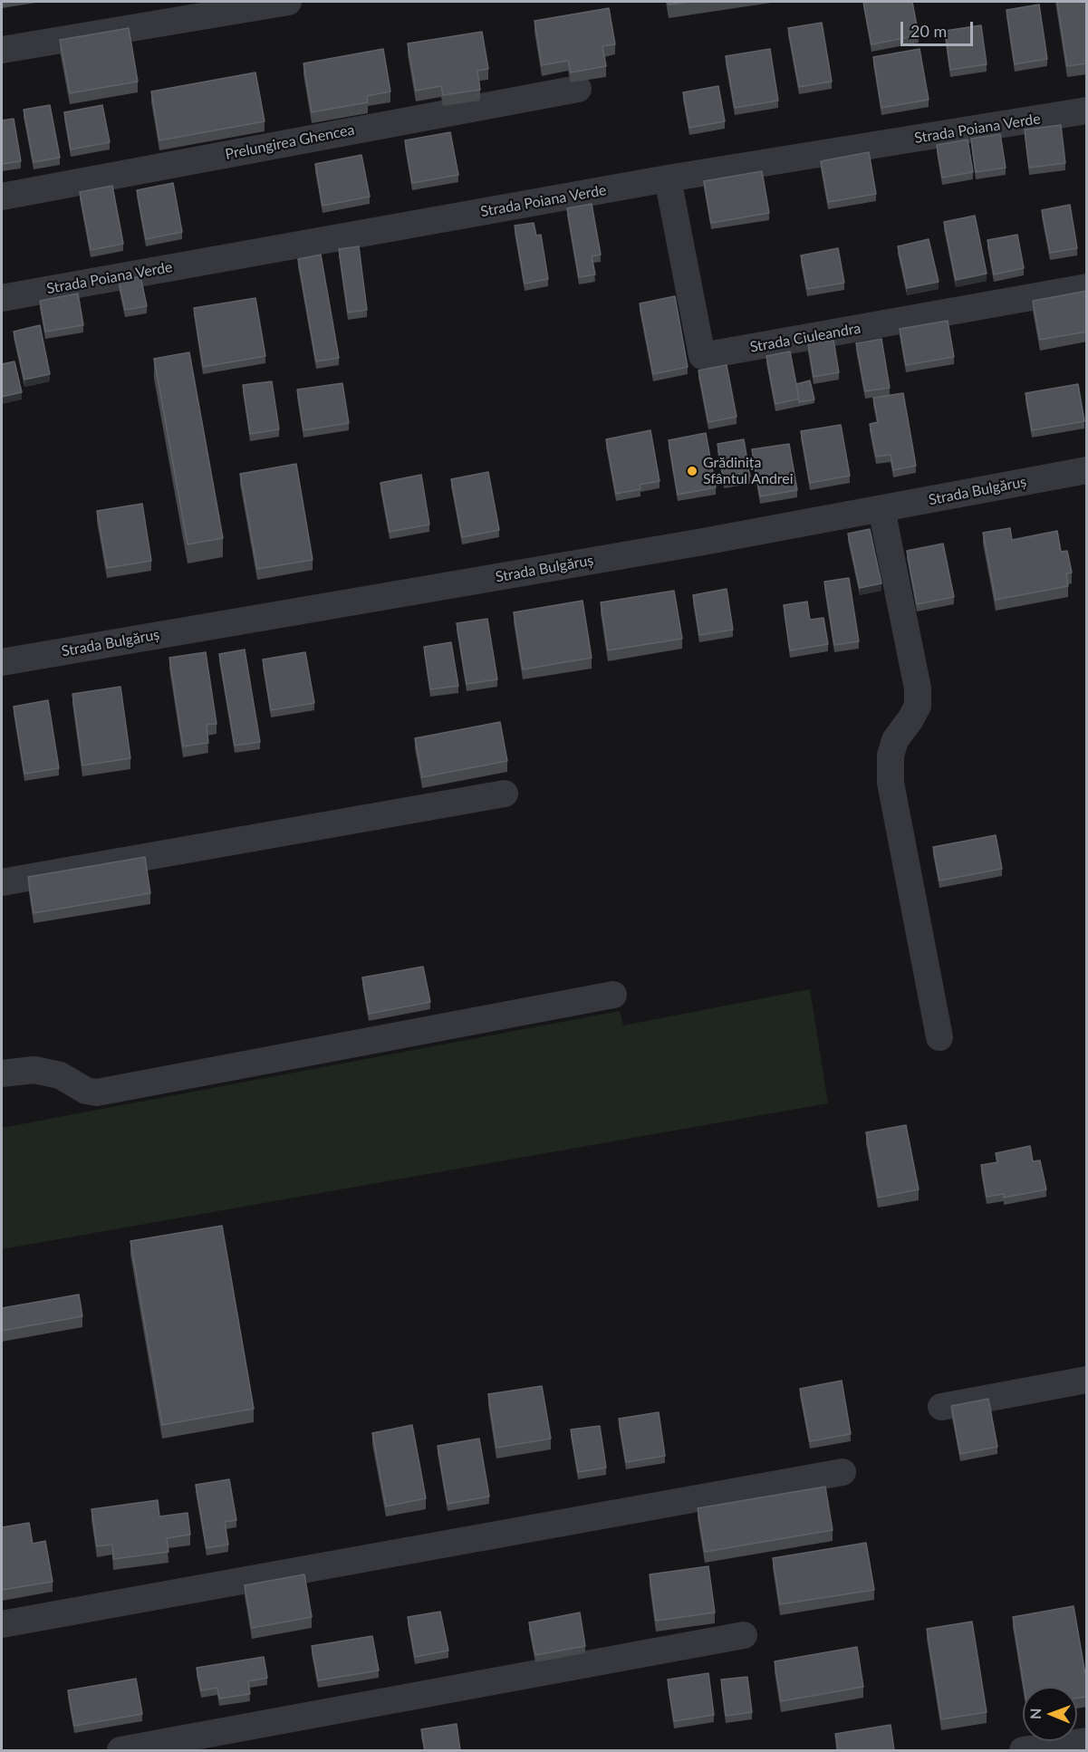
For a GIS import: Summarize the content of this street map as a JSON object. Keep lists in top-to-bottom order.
{
  "streets": {
    "street": [
      "Strada Poiana Verde",
      "Prelungirea Ghencea",
      "Strada Ciuleandra",
      "Strada Bulgăruș"
    ]
  },
  "crossings": [
    ["Strada Poiana Verde", "Strada Ciuleandra"]
  ],
  "places": ["Grădinița Sfântul Andrei"],
  "scale_bar": "20 m",
  "north": "left"
}
